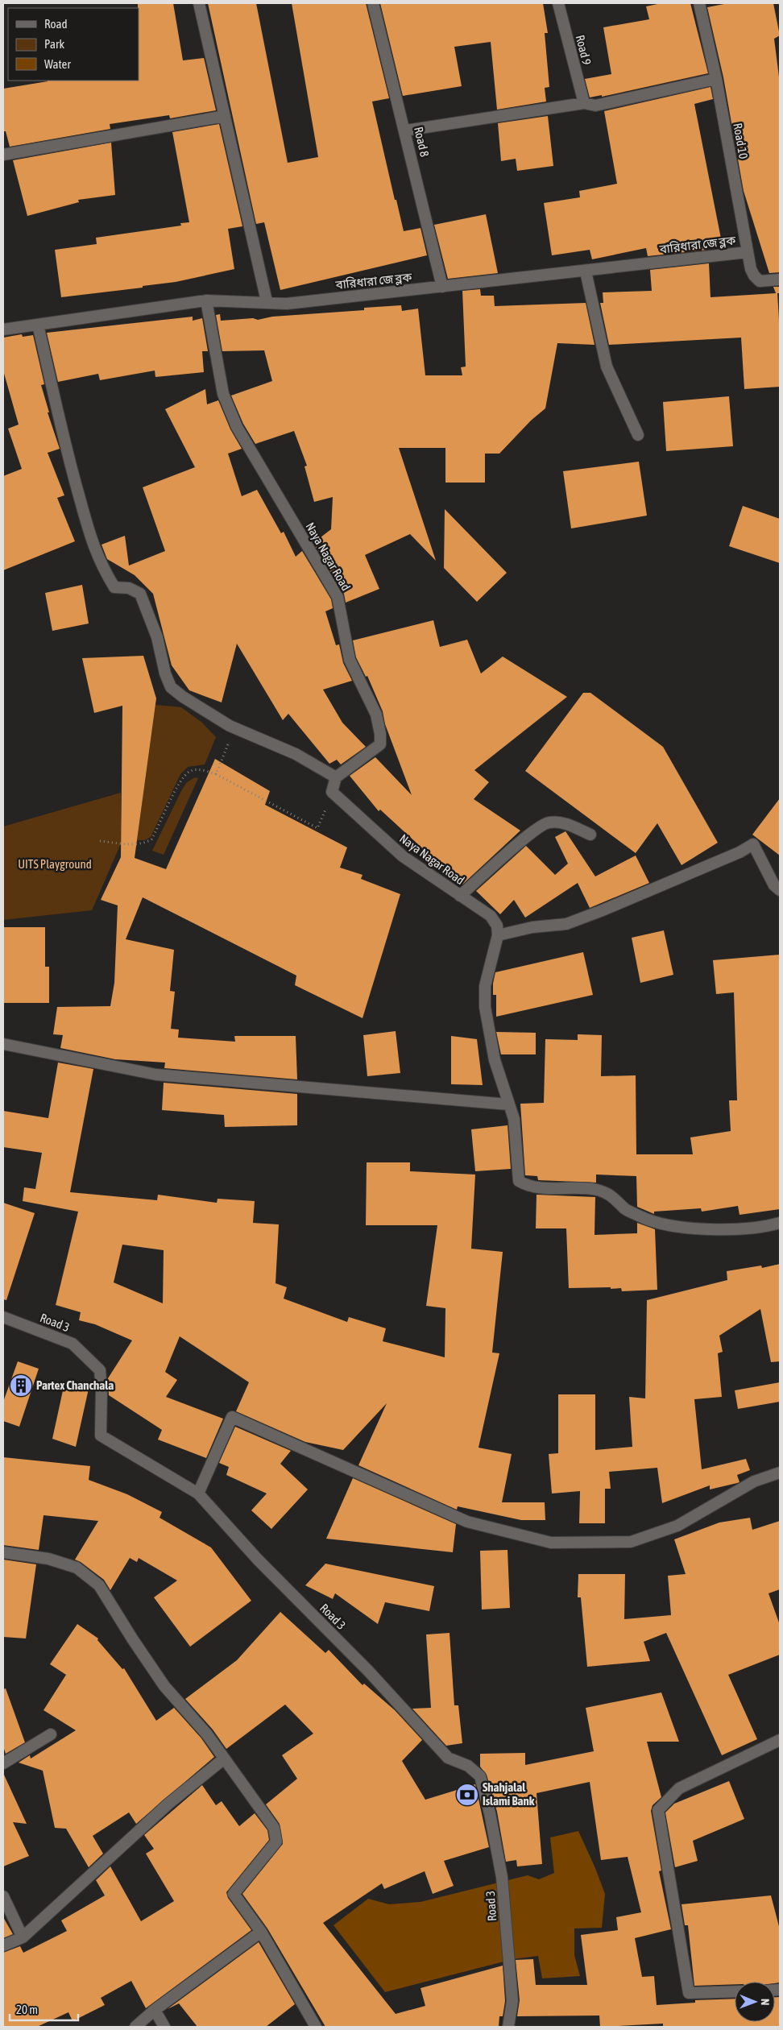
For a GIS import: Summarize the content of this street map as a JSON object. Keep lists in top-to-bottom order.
{
  "streets": {
    "street": [
      "Road 9",
      "Road 10",
      "Road 8",
      "বারিধারা জে ব্লক",
      "Naya Nagar Road",
      "Road 3"
    ]
  },
  "crossings": [
    ["Road 10", "বারিধারা জে ব্লক"],
    ["Road 8", "বারিধারা জে ব্লক"],
    ["বারিধারা জে ব্লক", "Naya Nagar Road"]
  ],
  "parks": ["UITS Playground"],
  "places": {
    "building": ["Partex Chanchala"],
    "bank": ["Shahjalal Islami Bank"]
  },
  "legend": ["Road", "Park", "Water"],
  "scale_bar": "20 m",
  "north": "right"
}
